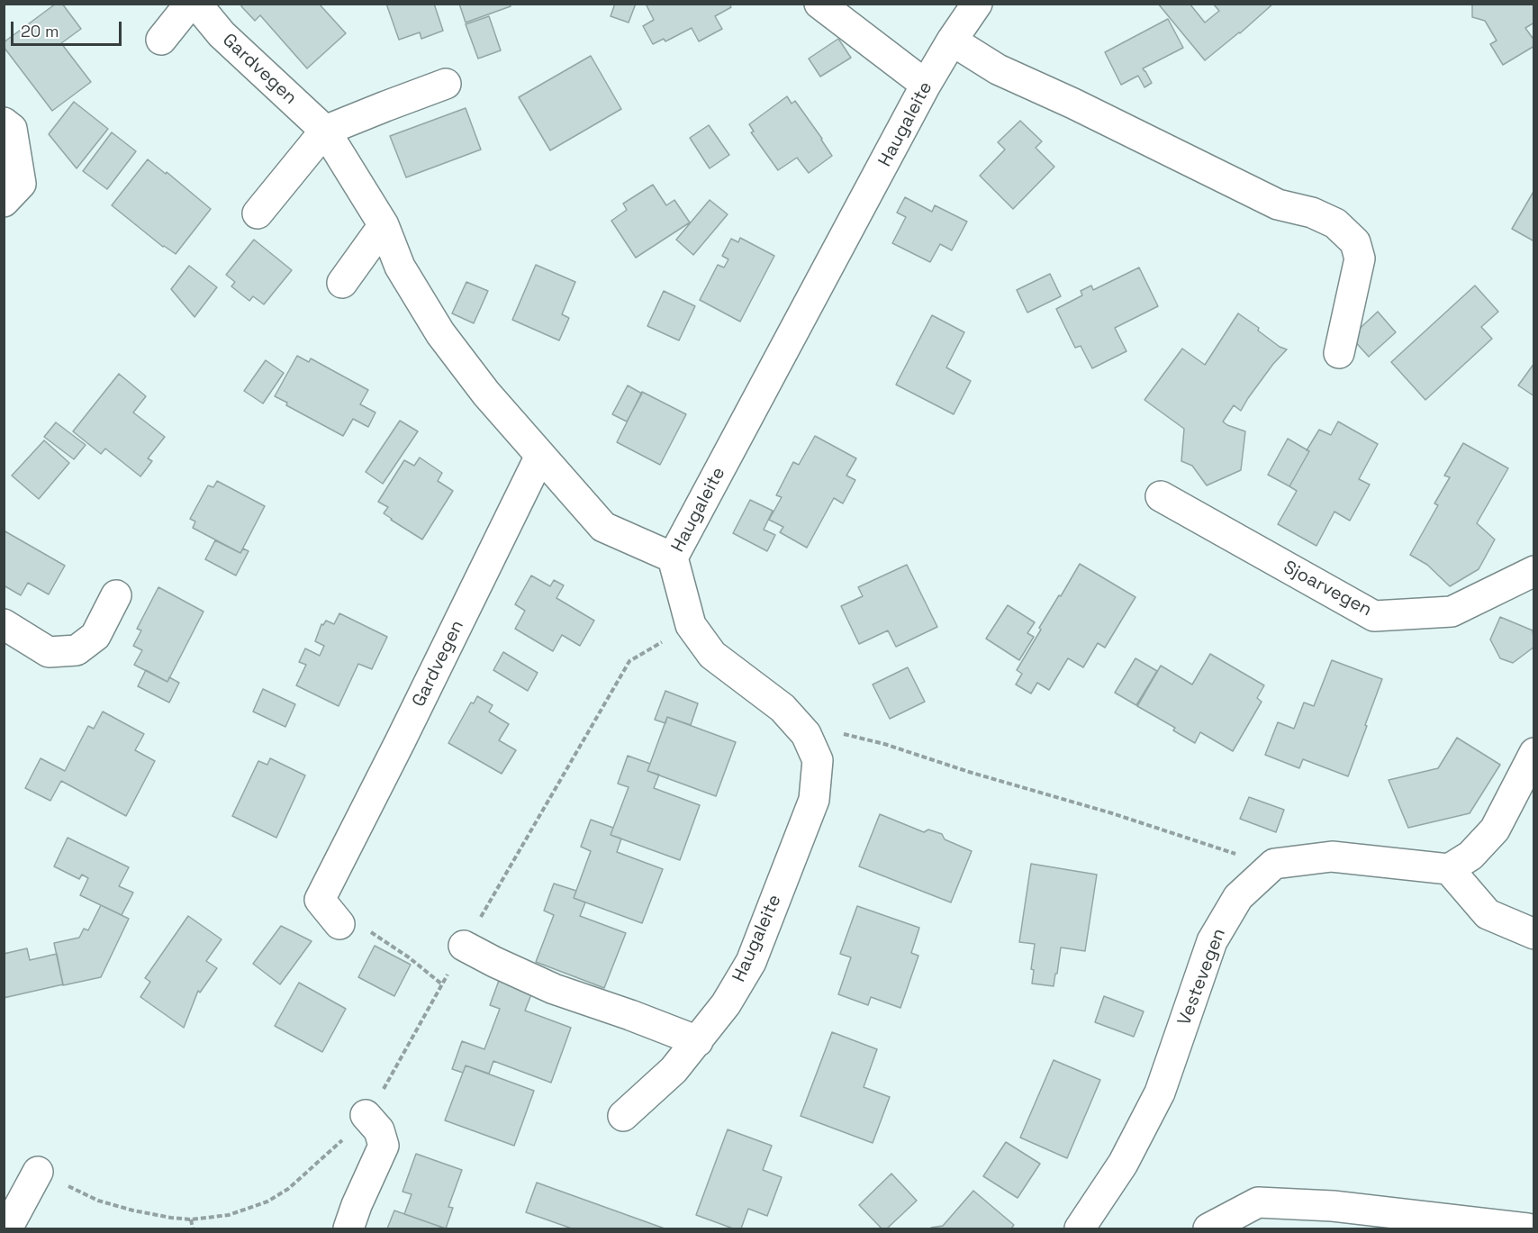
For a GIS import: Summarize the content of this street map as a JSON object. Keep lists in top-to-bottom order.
{
  "streets": {
    "street": [
      "Gardvegen",
      "Haugaleite",
      "Sjoarvegen",
      "Vestevegen"
    ]
  },
  "crossings": [
    ["Gardvegen", "Haugaleite"]
  ],
  "scale_bar": "20 m"
}
